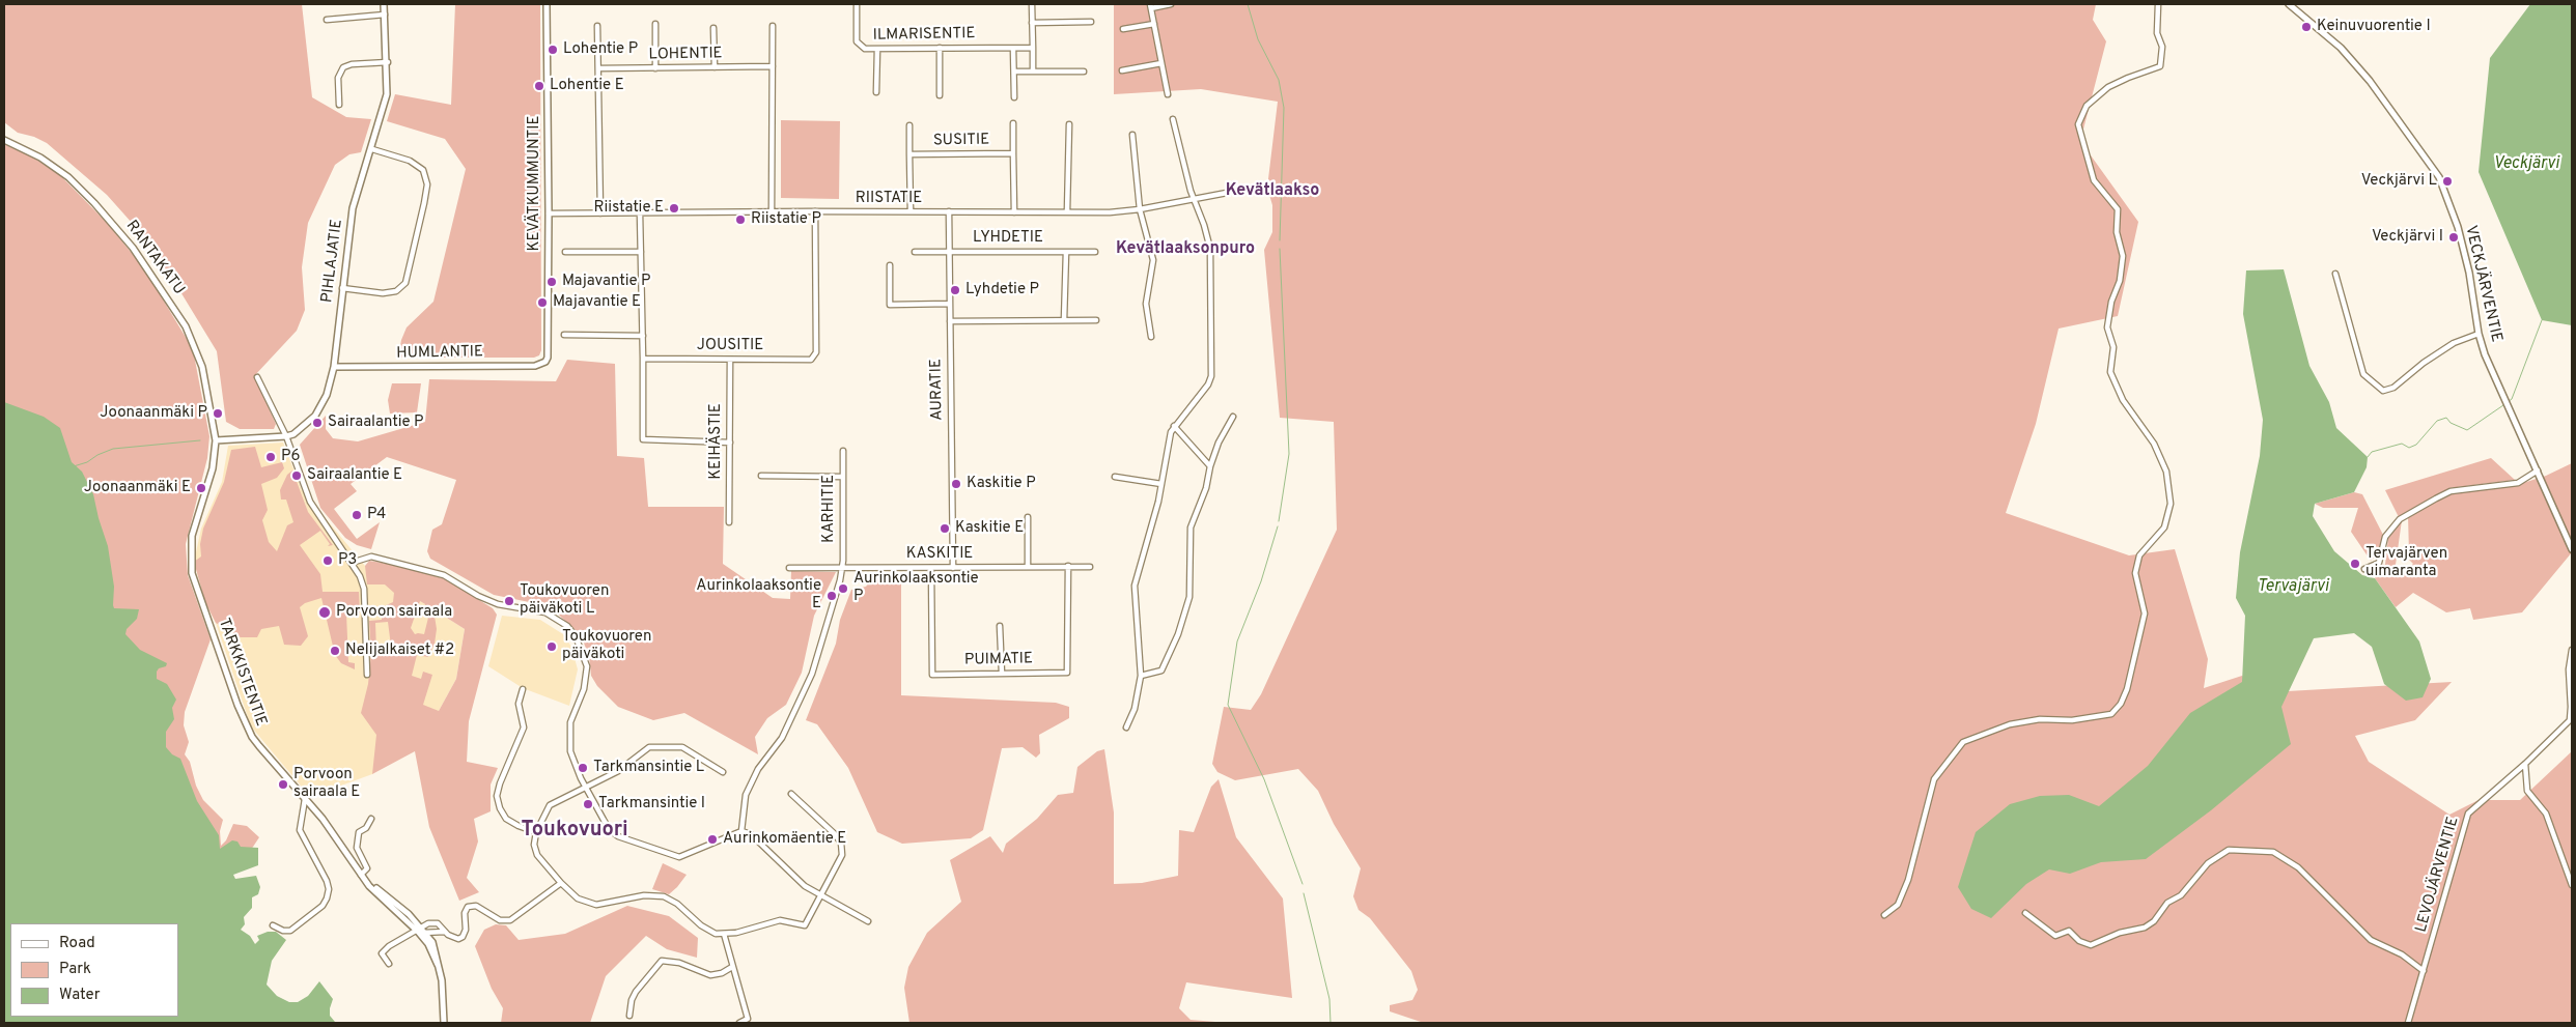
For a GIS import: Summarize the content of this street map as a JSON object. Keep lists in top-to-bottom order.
{
  "streets": {
    "street": [
      "ILMARISENTIE",
      "LOHENTIE",
      "SUSITIE",
      "KEVÄTKUMMUNTIE",
      "RIISTATIE",
      "LYHDETIE",
      "RANTAKATU",
      "PIHLAJATIE",
      "VECKJÄRVENTIE",
      "JOUSITIE",
      "HUMLANTIE",
      "AURATIE",
      "KEIHÄSTIE",
      "KARHITIE",
      "KASKITIE",
      "PUIMATIE",
      "TARKKISTENTIE",
      "LEVOJÄRVENTIE"
    ]
  },
  "crossings": [
    ["KEVÄTKUMMUNTIE", "RIISTATIE"],
    ["KEVÄTKUMMUNTIE", "HUMLANTIE"],
    ["RIISTATIE", "JOUSITIE"],
    ["RIISTATIE", "AURATIE"],
    ["LYHDETIE", "AURATIE"],
    ["RANTAKATU", "PIHLAJATIE"],
    ["RANTAKATU", "TARKKISTENTIE"],
    ["PIHLAJATIE", "HUMLANTIE"],
    ["PIHLAJATIE", "TARKKISTENTIE"],
    ["JOUSITIE", "KEIHÄSTIE"],
    ["AURATIE", "KASKITIE"],
    ["KARHITIE", "KASKITIE"],
    ["KASKITIE", "PUIMATIE"]
  ],
  "districts": ["Kevätlaakso", "Kevätlaaksonpuro", "Toukovuori"],
  "water": ["Veckjärvi", "Tervajärvi"],
  "places": [
    "Keinuvuorentie I",
    "Lohentie P",
    "Lohentie E",
    "Veckjärvi L",
    "Riistatie E",
    "Riistatie P",
    "Veckjärvi I",
    "Majavantie P",
    "Lyhdetie P",
    "Majavantie E",
    "Joonaanmäki P",
    "Sairaalantie P",
    "P6",
    "Sairaalantie E",
    "Kaskitie P",
    "Joonaanmäki E",
    "P4",
    "Kaskitie E",
    "P3",
    "Tervajärven uimaranta",
    "Aurinkolaaksontie P",
    "Aurinkolaaksontie E",
    "Toukovuoren päiväkoti L",
    "Porvoon sairaala",
    "Toukovuoren päiväkoti",
    "Nelijalkaiset #2",
    "Tarkmansintie L",
    "Porvoon sairaala E",
    "Tarkmansintie I",
    "Aurinkomäentie E"
  ],
  "legend": ["Road", "Park", "Water"]
}
